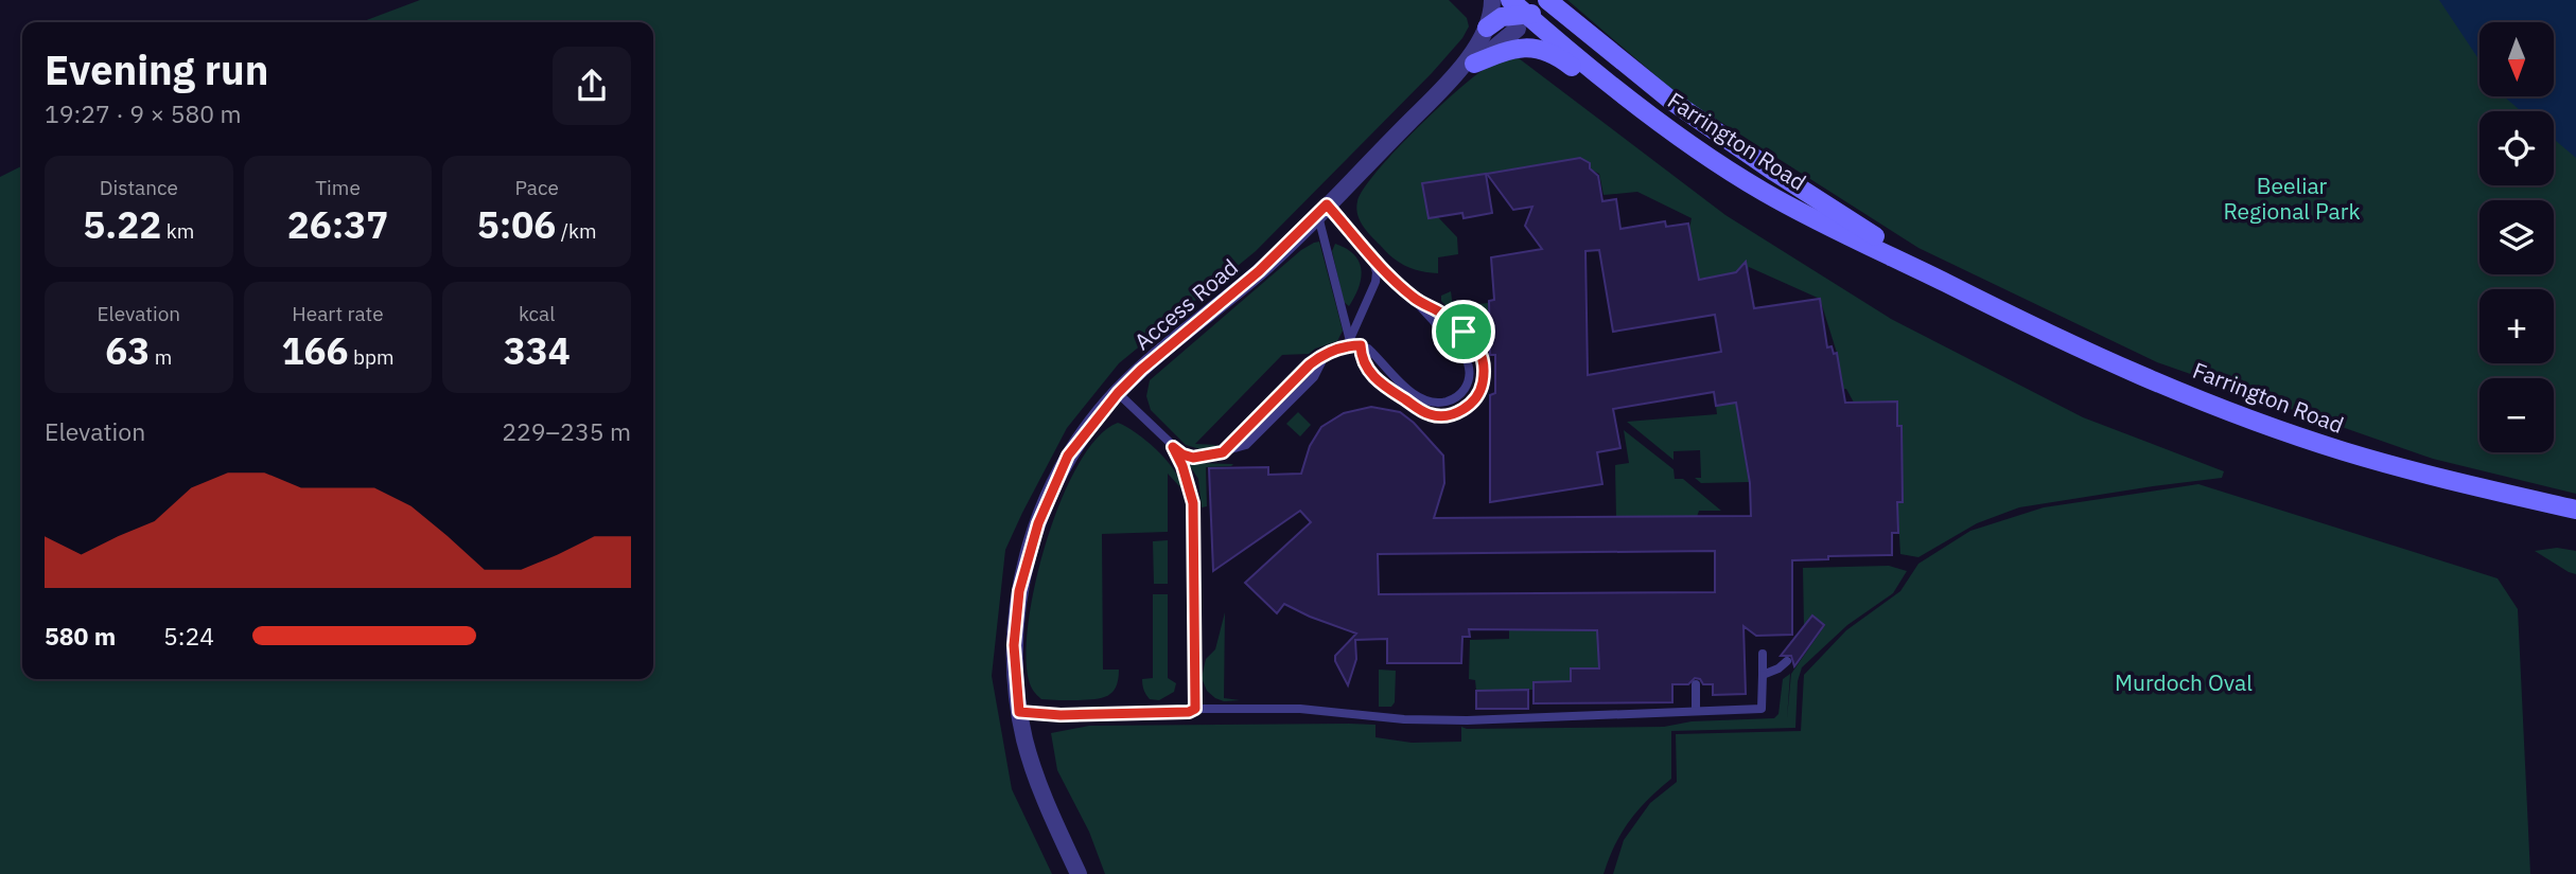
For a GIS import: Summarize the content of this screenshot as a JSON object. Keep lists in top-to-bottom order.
{
  "streets": {
    "main road": ["Farrington Road"],
    "street": ["Access Road"]
  },
  "crossings": [
    ["Farrington Road", "Access Road"]
  ],
  "parks": ["Beeliar Regional Park", "Murdoch Oval"],
  "north": "bottom",
  "page": {
    "map_buttons": ["+", "−"],
    "heading": ["Evening run", "19:27 · 9 × 580 m"],
    "stats": [
      ["Distance", "5.22 km"],
      ["Time", "26:37"],
      ["Pace", "5:06 /km"],
      ["Elevation", "63 m"],
      ["Heart rate", "166 bpm"],
      ["kcal", "334"]
    ],
    "chart": ["Elevation", "229–235 m"],
    "list": [
      {
        "name": "580 m",
        "note": "5:24"
      }
    ]
  }
}
